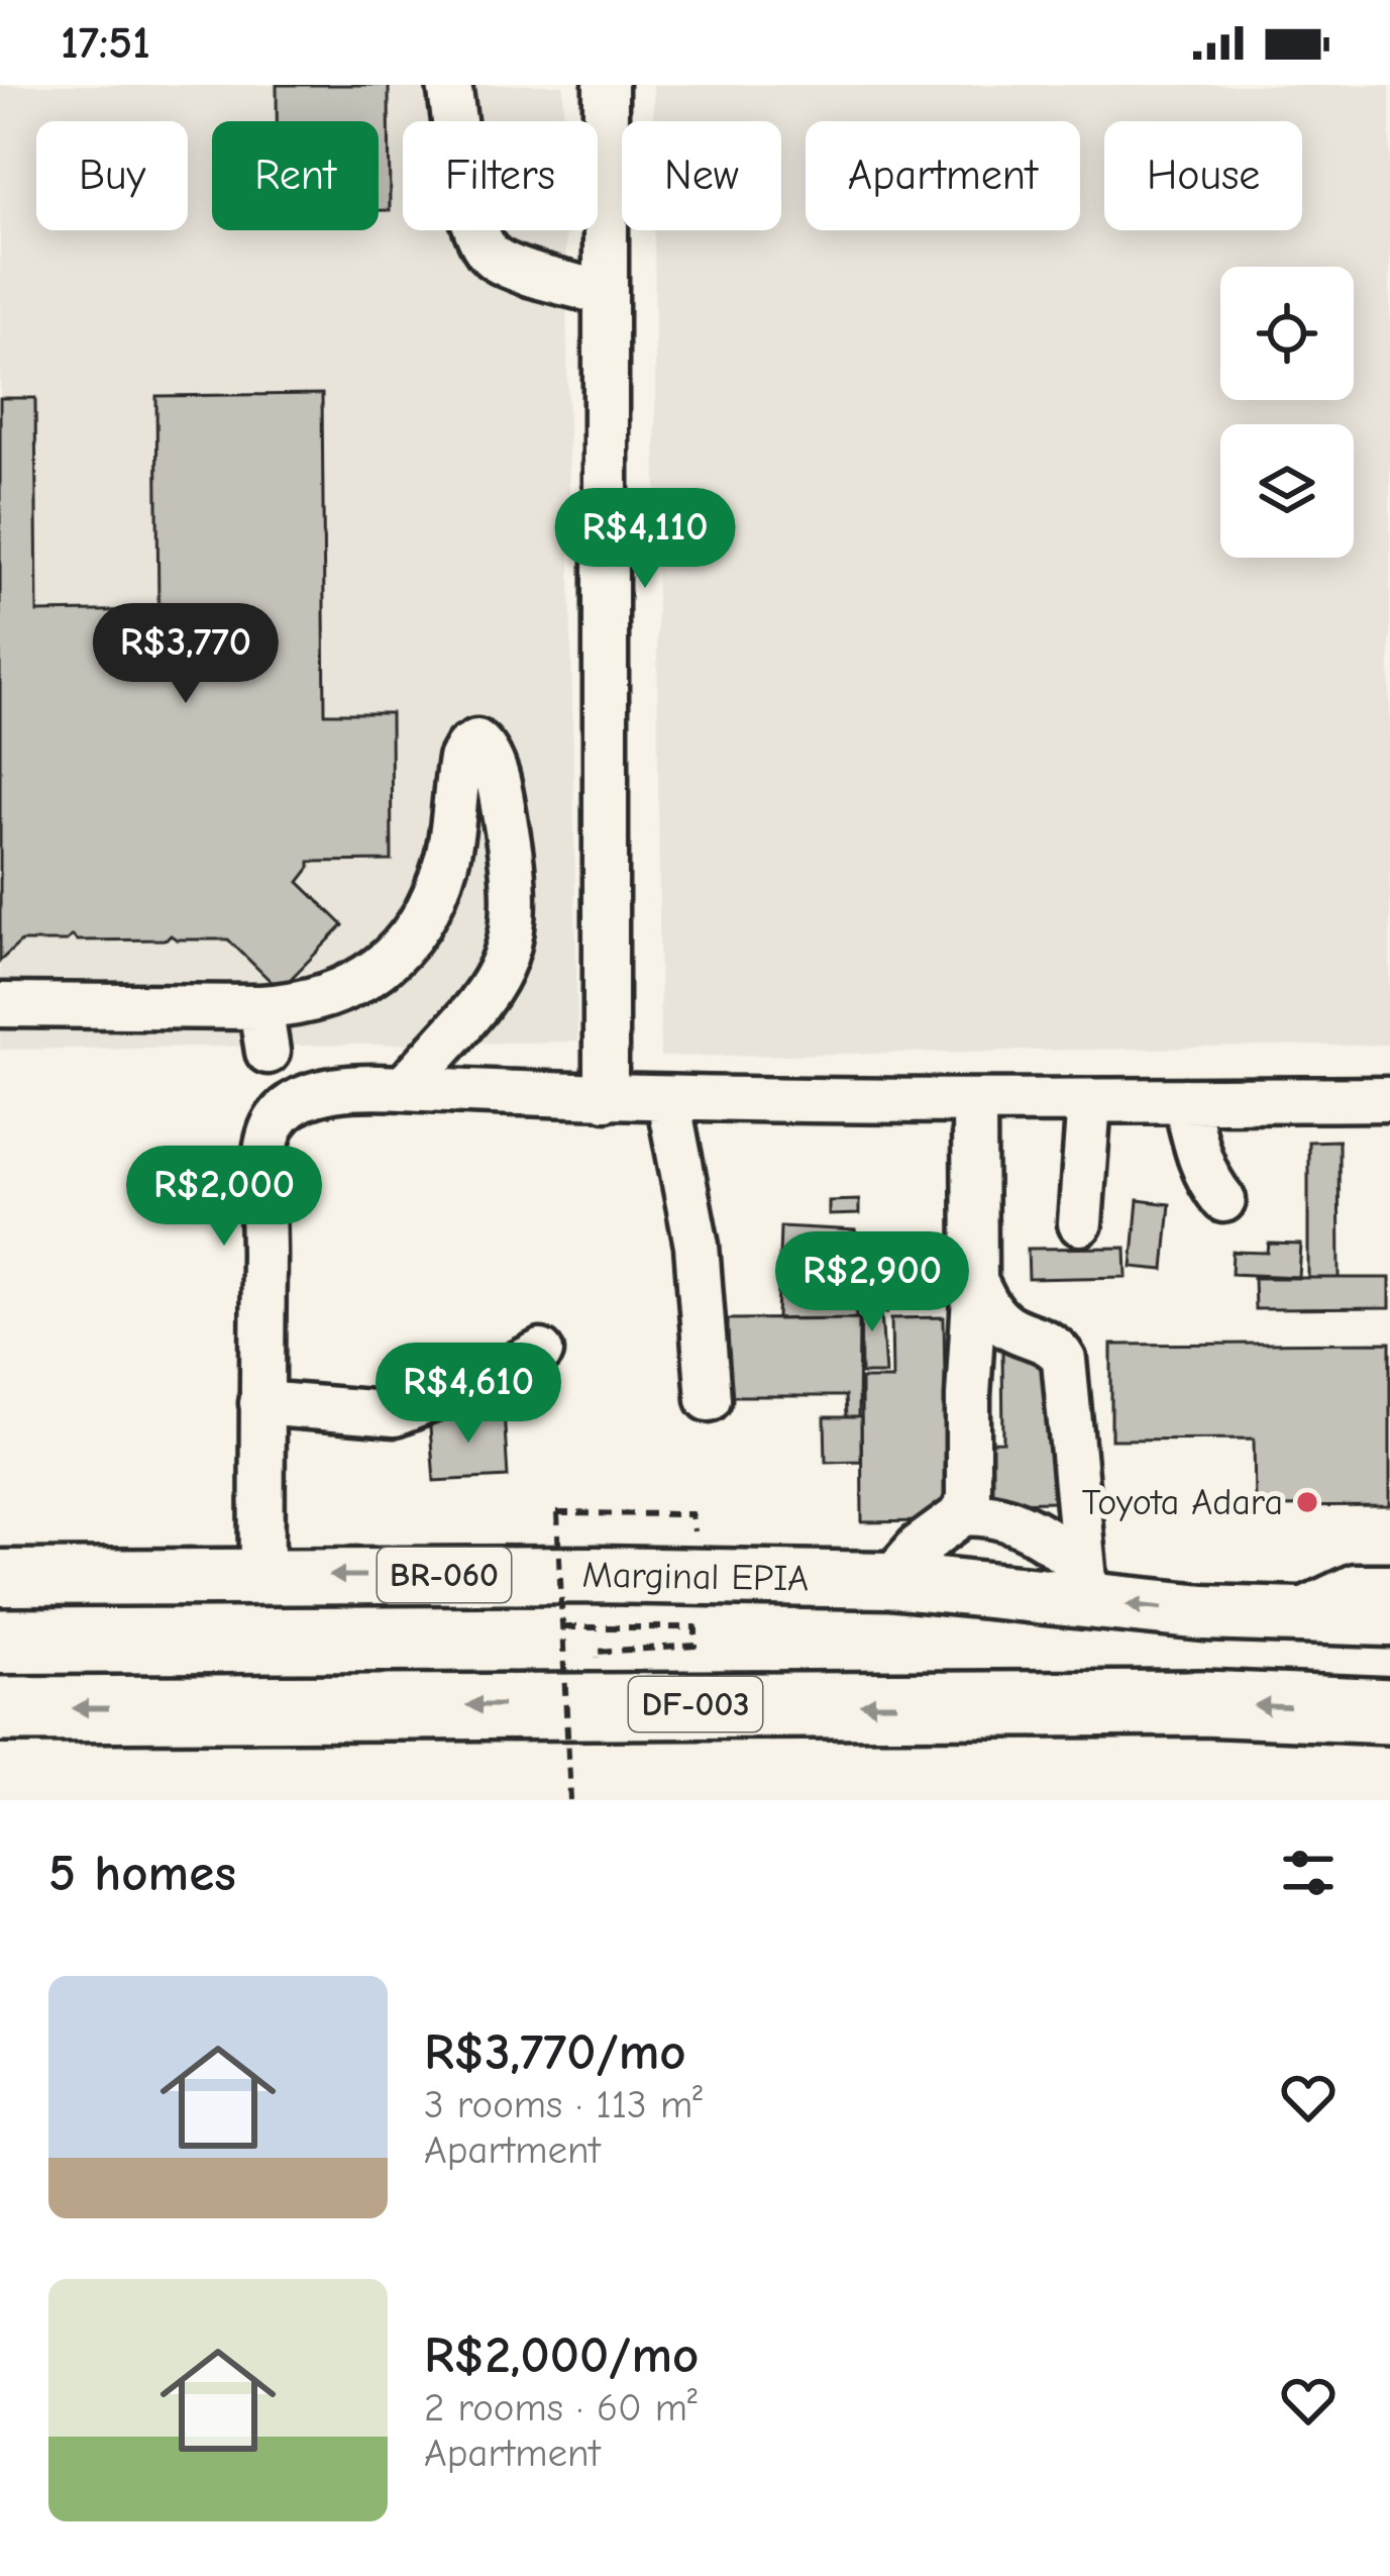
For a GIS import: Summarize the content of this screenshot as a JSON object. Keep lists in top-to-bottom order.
{
  "streets": {
    "highway": ["DF-003"],
    "main road": ["BR-060", "Marginal EPIA"]
  },
  "one_way": ["Marginal EPIA"],
  "places": ["Toyota Adara"],
  "page": {
    "status": "17:51",
    "chip": [
      "Buy",
      "Rent",
      "Filters",
      "New",
      "Apartment",
      "House"
    ],
    "price": [
      "R$4,110",
      "R$3,770",
      "R$2,000",
      "R$2,900",
      "R$4,610"
    ],
    "heading": "5 homes",
    "list": [
      {
        "name": "R$3,770/mo",
        "note": "3 rooms · 113 m² · Apartment"
      },
      {
        "name": "R$2,000/mo",
        "note": "2 rooms · 60 m² · Apartment"
      }
    ]
  }
}
